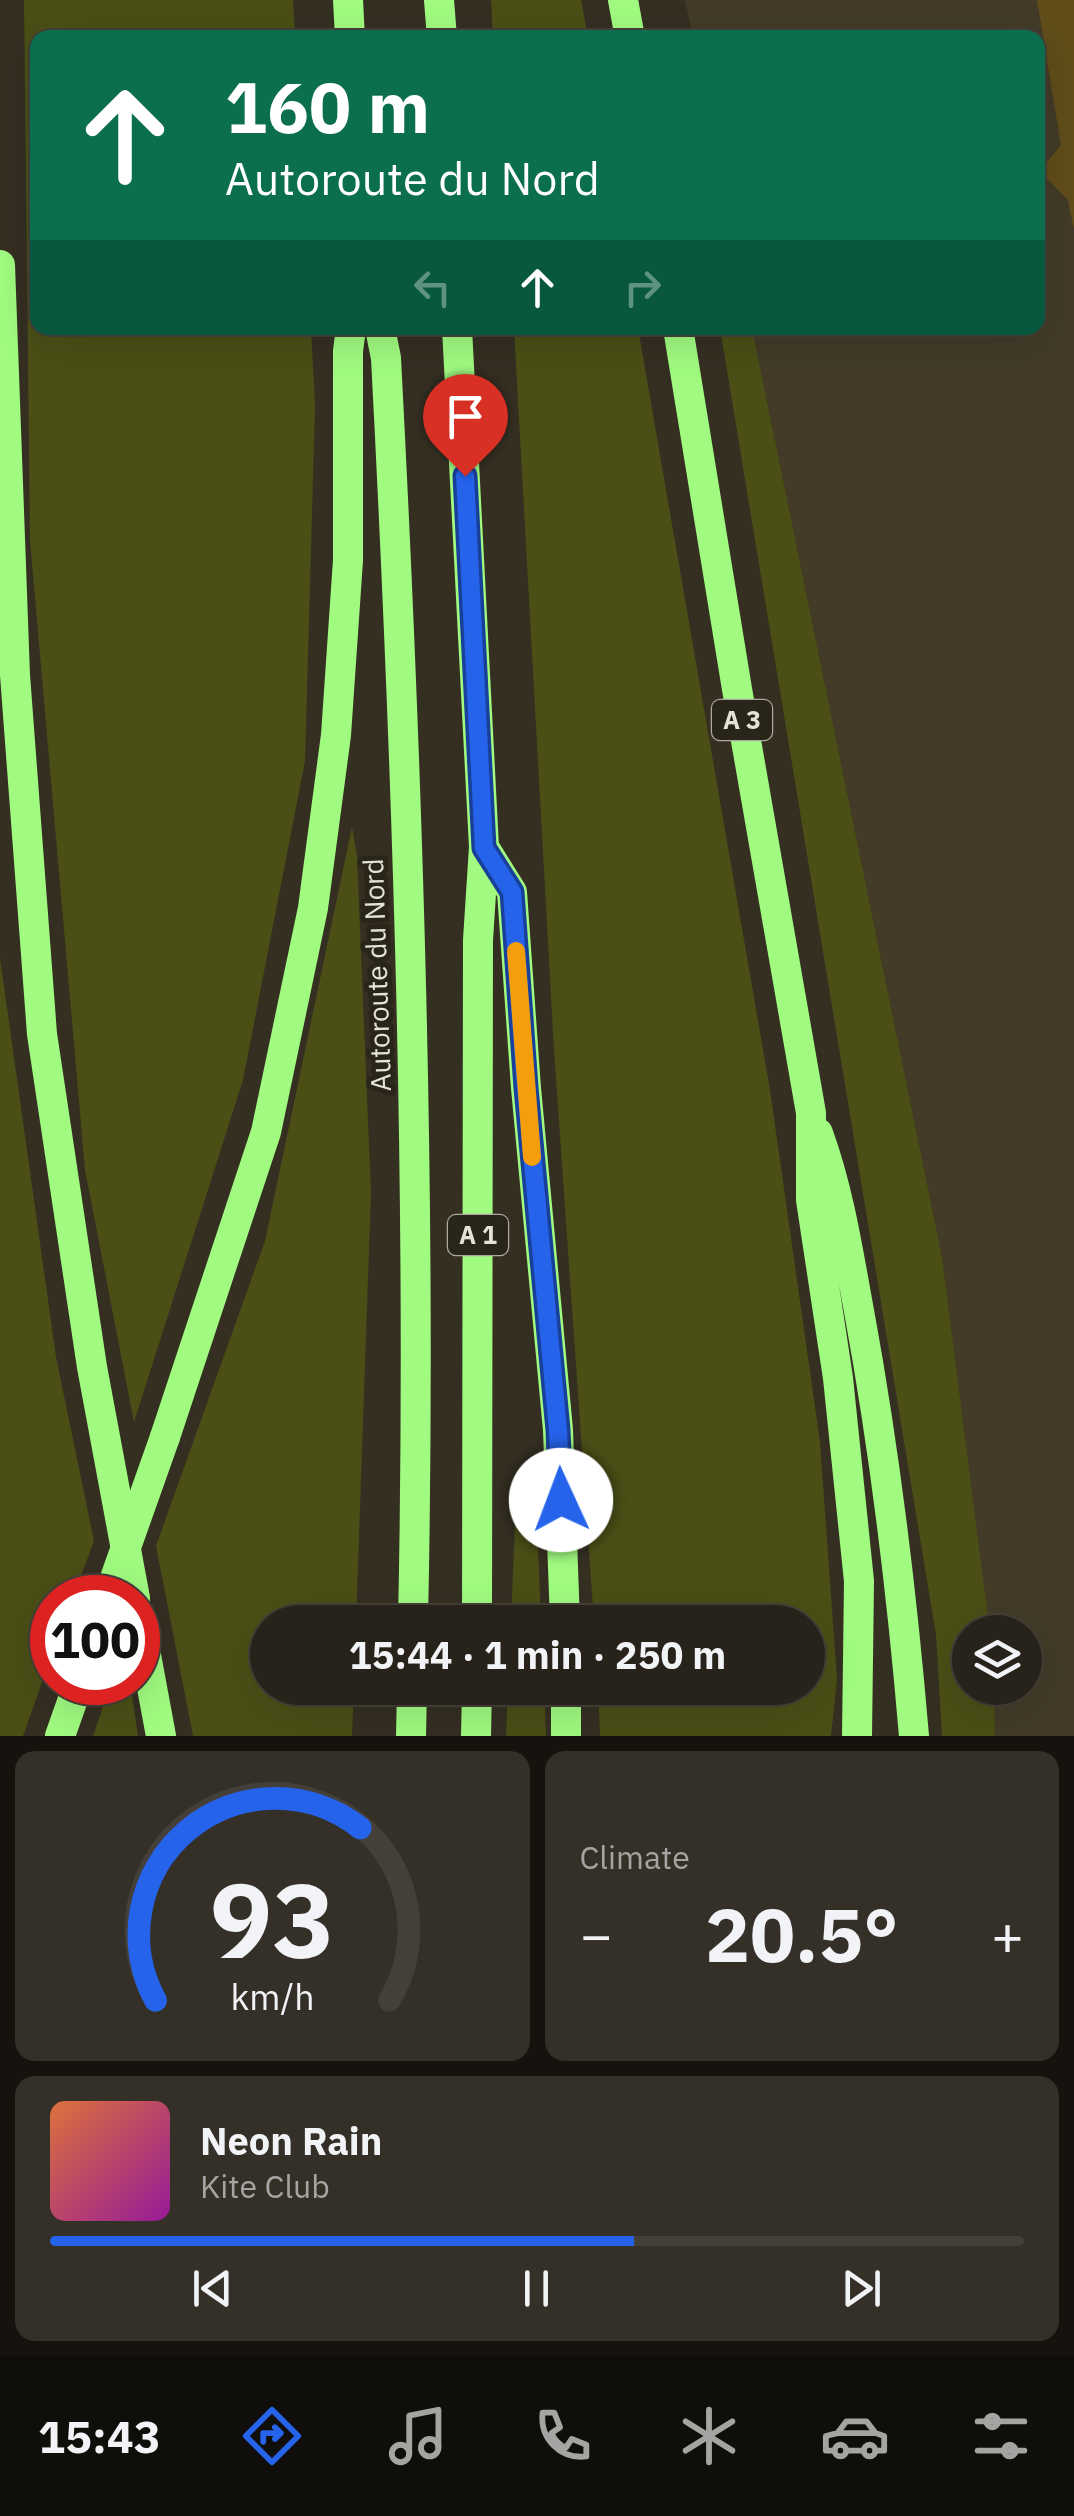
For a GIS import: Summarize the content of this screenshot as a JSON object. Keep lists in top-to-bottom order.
{
  "streets": {
    "highway": ["A 3", "Autoroute du Nord", "A 1"]
  },
  "page": {
    "turn": ["160 m", "Autoroute du Nord"],
    "limit": "100",
    "trip": "15:44 · 1 min · 250 m",
    "tile": "Climate",
    "heat": ["−", "20.5°", "+"],
    "song": ["Neon Rain", "Kite Club"],
    "tabs": "15:43",
    "gauge": ["93", "km/h"]
  }
}
